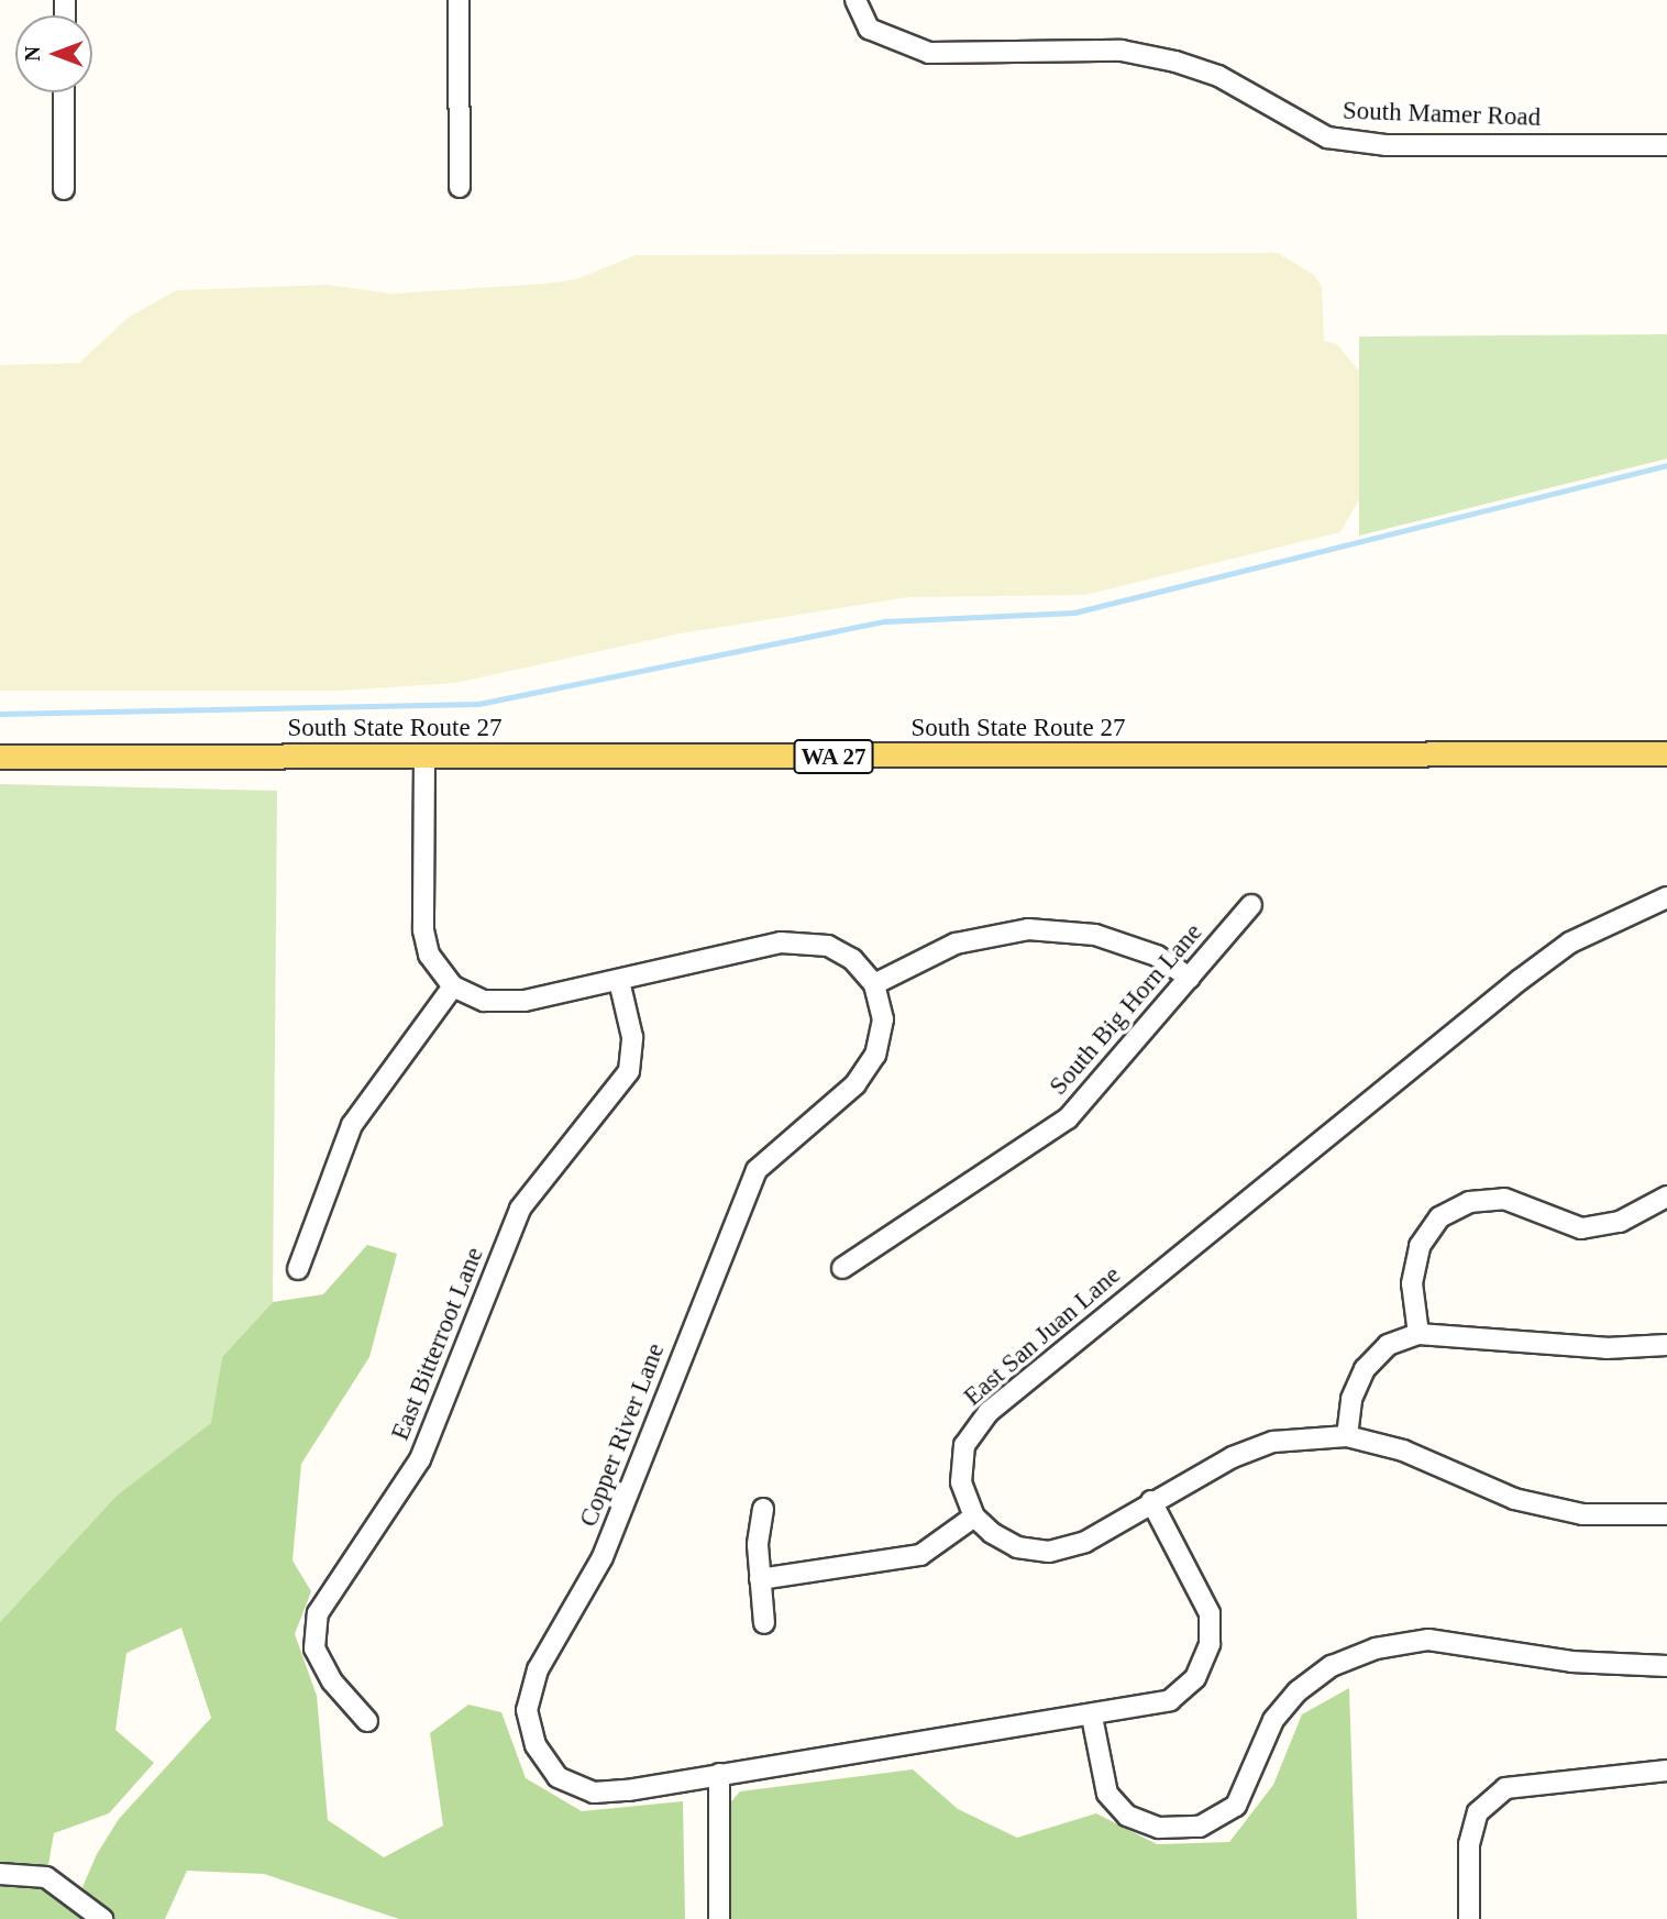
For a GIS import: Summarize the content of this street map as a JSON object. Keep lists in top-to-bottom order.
{
  "streets": {
    "main road": ["South State Route 27", "WA 27"],
    "street": [
      "South Mamer Road",
      "South Big Horn Lane",
      "East San Juan Lane",
      "East Bitterroot Lane",
      "Copper River Lane"
    ]
  },
  "north": "left"
}
